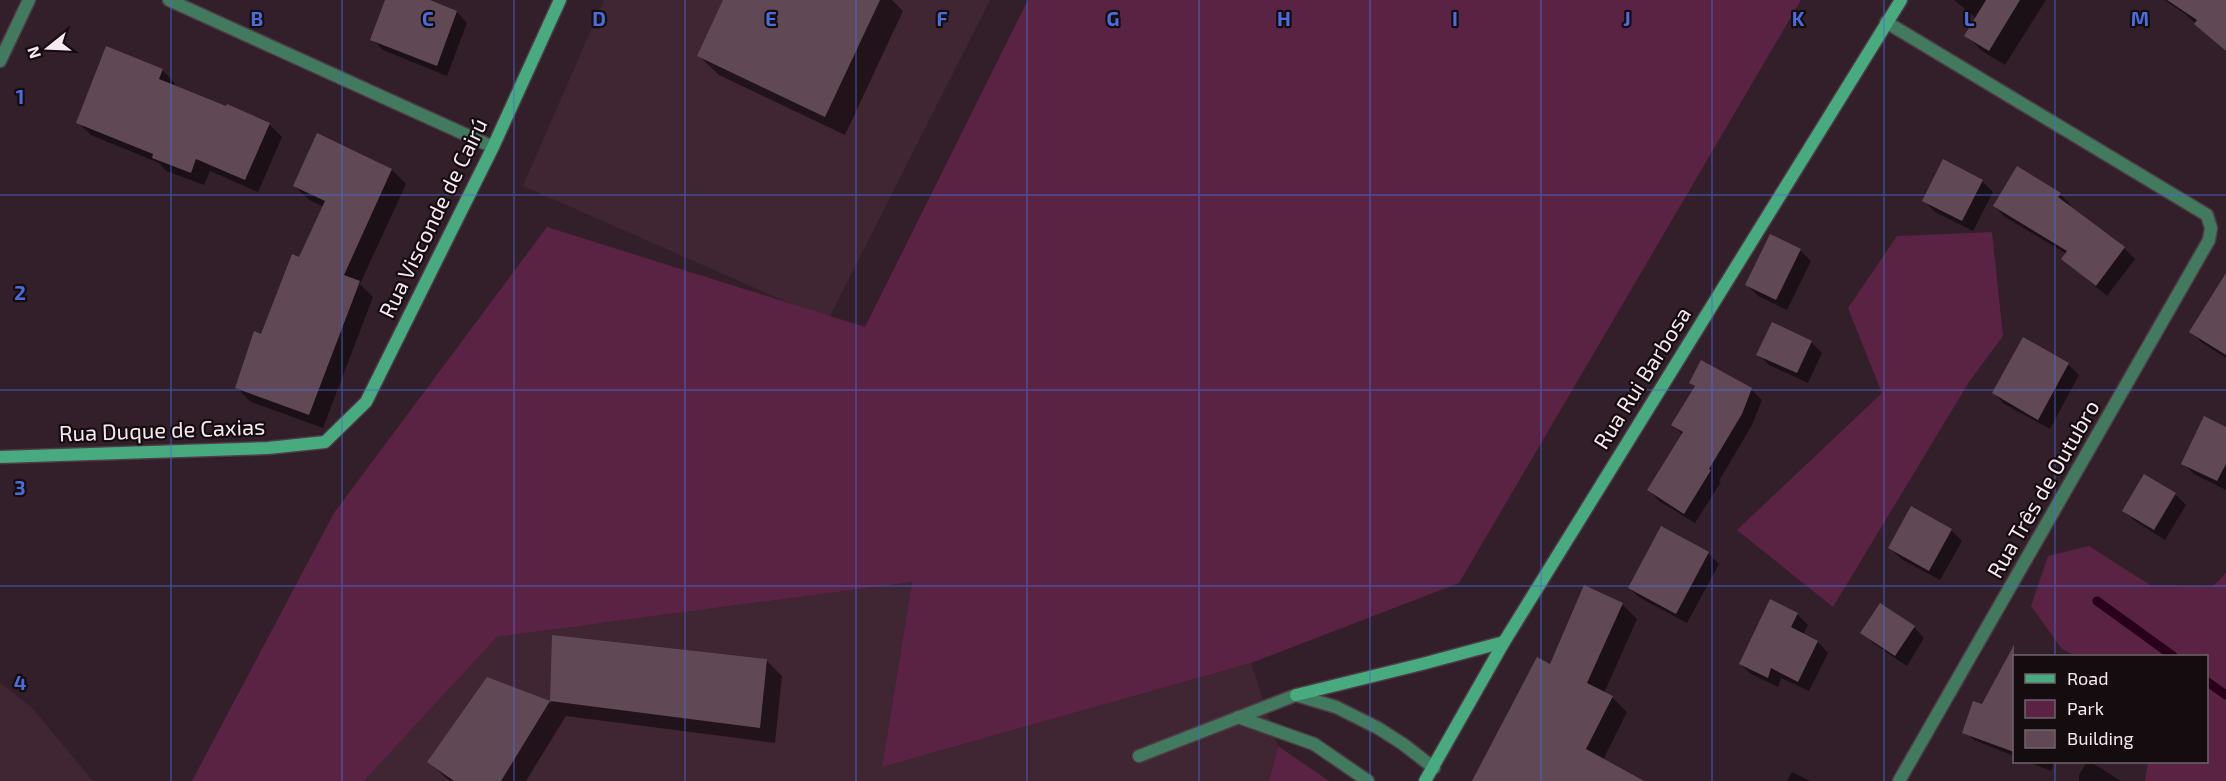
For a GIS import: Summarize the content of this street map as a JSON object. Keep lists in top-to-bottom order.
{
  "streets": {
    "main road": ["Rua Visconde de Cairú", "Rua Rui Barbosa", "Rua Duque de Caxias"],
    "street": ["Rua Três de Outubro"]
  },
  "crossings": [
    ["Rua Visconde de Cairú", "Rua Duque de Caxias"],
    ["Rua Rui Barbosa", "Rua Três de Outubro"]
  ],
  "legend": ["Road", "Park", "Building"],
  "north": "left",
  "grid": {
    "columns": [
      "B",
      "C",
      "D",
      "E",
      "F",
      "G",
      "H",
      "I",
      "J",
      "K",
      "L",
      "M"
    ],
    "rows": [
      "1",
      "2",
      "3",
      "4"
    ]
  }
}
